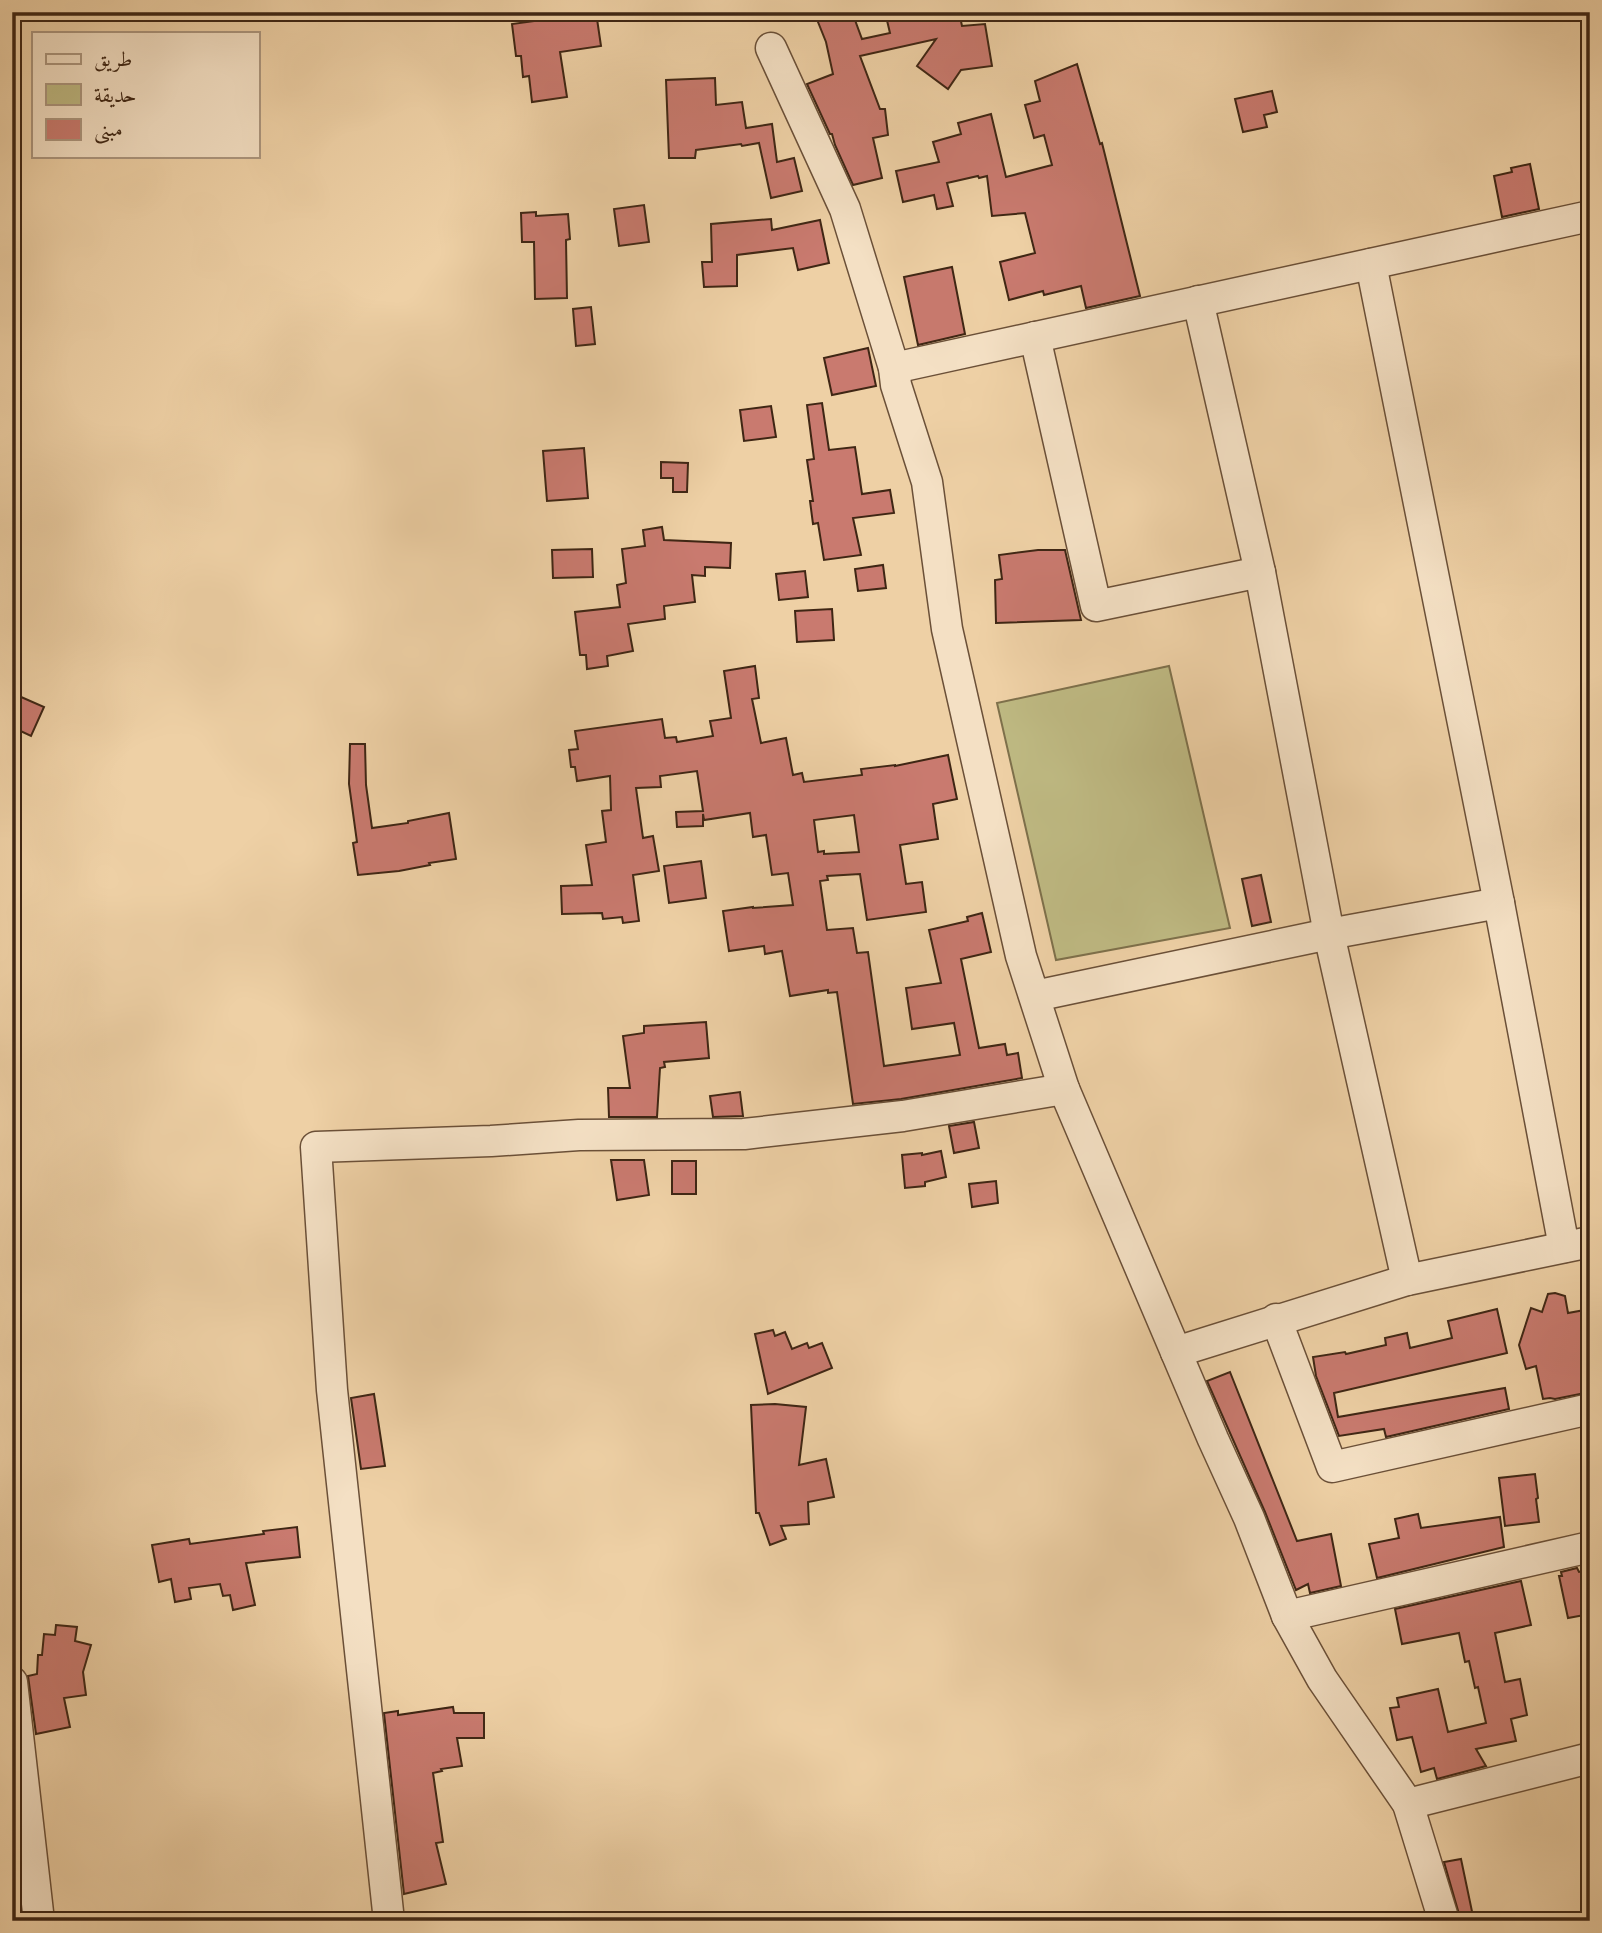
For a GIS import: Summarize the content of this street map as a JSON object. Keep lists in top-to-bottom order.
{
  "legend": ["طريق", "حديقة", "مبنى"]
}
